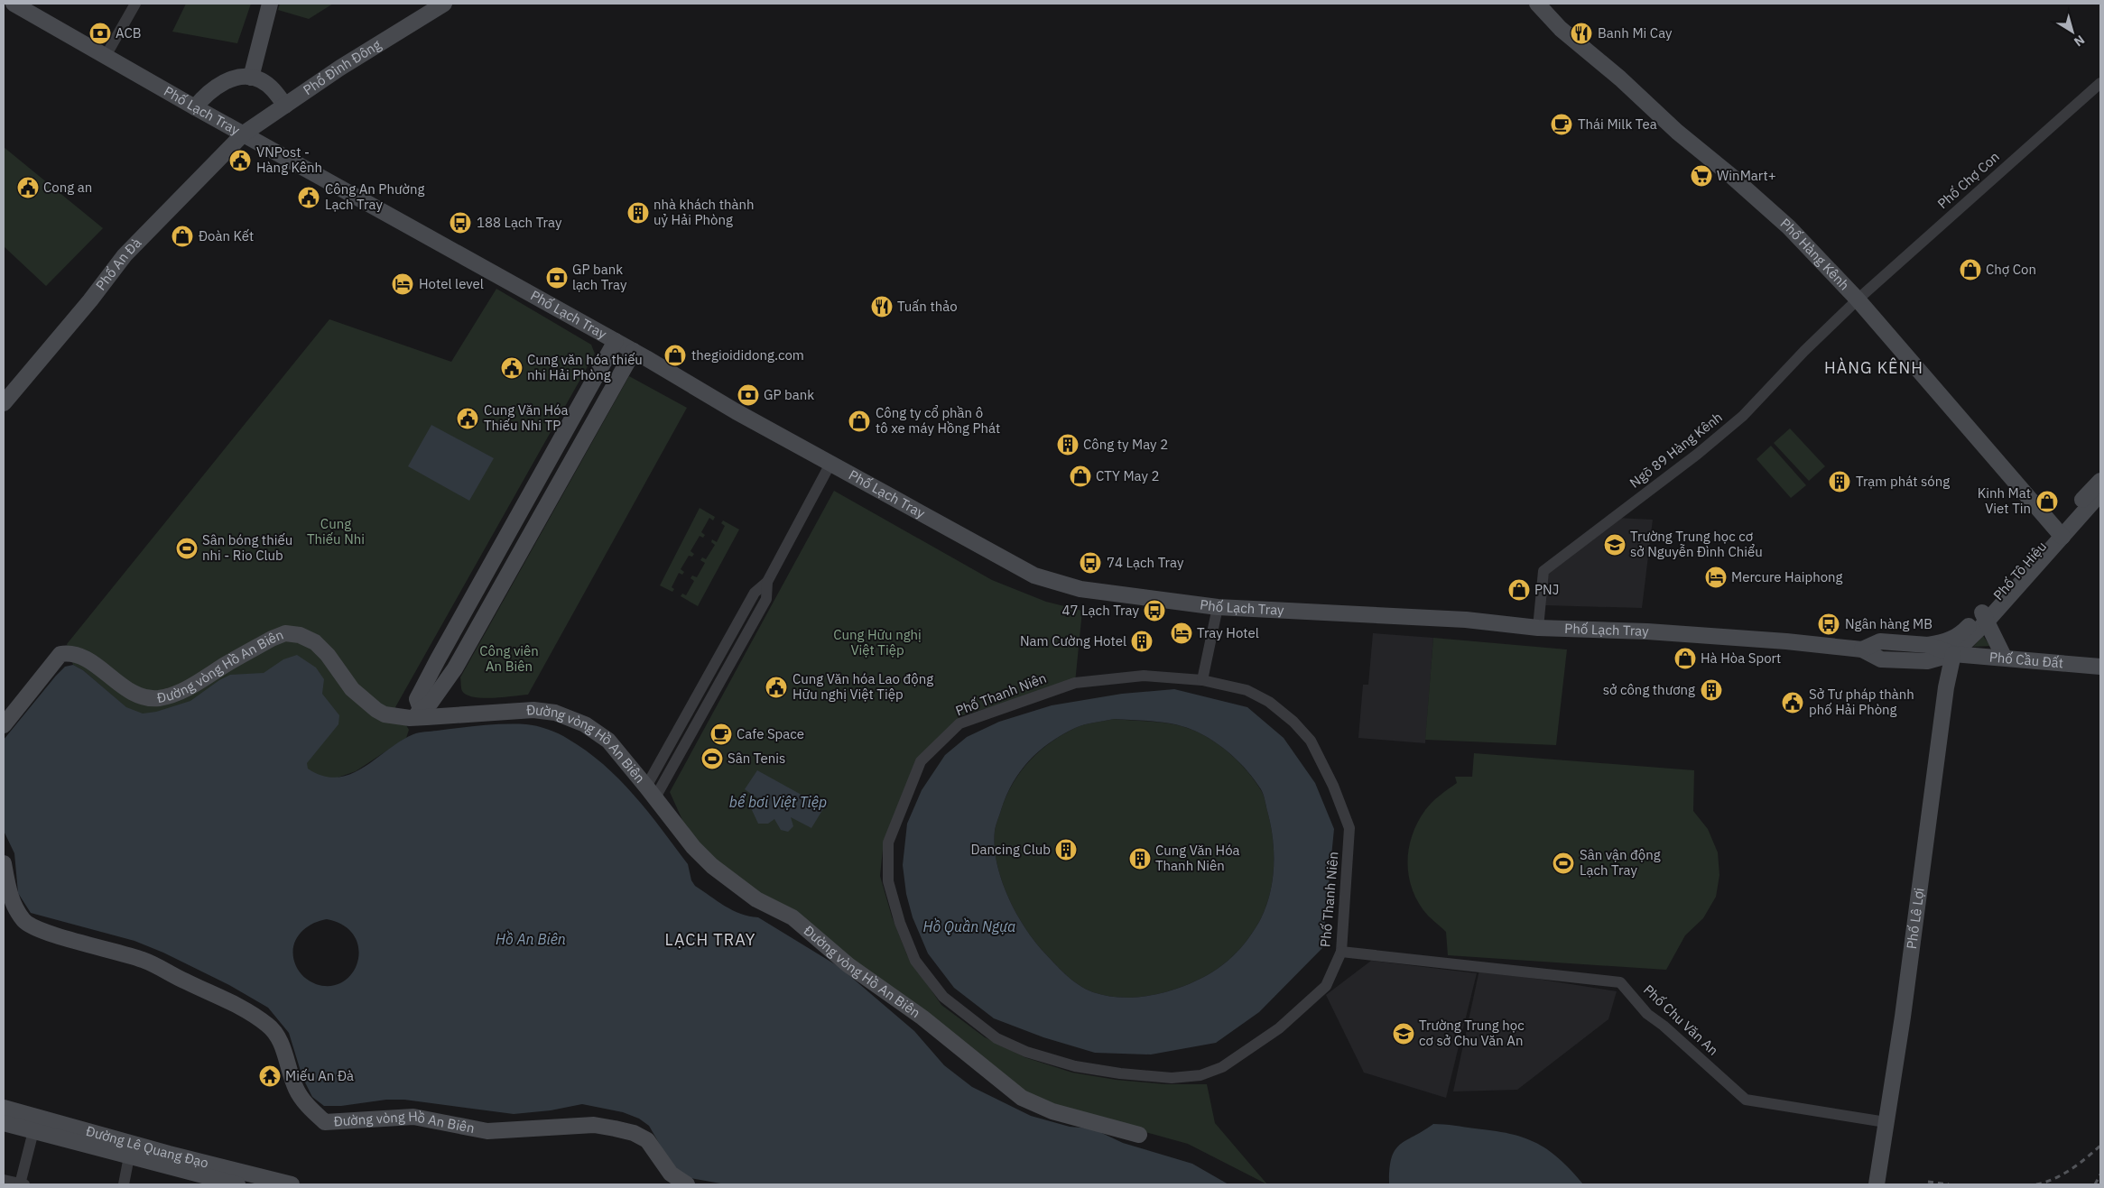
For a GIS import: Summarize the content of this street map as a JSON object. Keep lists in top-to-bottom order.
{
  "streets": {
    "street": [
      "Phố Đình Đông",
      "Phố Lạch Tray",
      "Phố Chợ Con",
      "Phố Hàng Kênh",
      "Phố An Đà",
      "Ngõ 89 Hàng Kênh",
      "Phố Tô Hiệu",
      "Phố Cầu Đất",
      "Đường vòng Hồ An Biên",
      "Phố Thanh Niên",
      "Phố Lê Lợi",
      "Phố Chu Văn An",
      "Đường Lê Quang Đạo"
    ]
  },
  "crossings": [
    ["Phố Đình Đông", "Phố Lạch Tray"],
    ["Phố Đình Đông", "Phố An Đà"],
    ["Phố Lạch Tray", "Phố An Đà"],
    ["Phố Lạch Tray", "Ngõ 89 Hàng Kênh"],
    ["Phố Lạch Tray", "Phố Tô Hiệu"],
    ["Phố Lạch Tray", "Phố Cầu Đất"],
    ["Phố Lạch Tray", "Phố Lê Lợi"],
    ["Phố Chợ Con", "Phố Hàng Kênh"],
    ["Phố Chợ Con", "Ngõ 89 Hàng Kênh"],
    ["Phố Hàng Kênh", "Ngõ 89 Hàng Kênh"],
    ["Phố Hàng Kênh", "Phố Tô Hiệu"],
    ["Phố Tô Hiệu", "Phố Cầu Đất"],
    ["Phố Tô Hiệu", "Phố Lê Lợi"],
    ["Phố Cầu Đất", "Phố Lê Lợi"],
    ["Phố Thanh Niên", "Phố Chu Văn An"],
    ["Phố Lê Lợi", "Phố Chu Văn An"]
  ],
  "districts": ["HÀNG KÊNH", "LẠCH TRAY"],
  "water": ["bể bơi Việt Tiệp", "Hồ Quần Ngựa", "Hồ An Biên"],
  "parks": ["Cung Thiếu Nhi", "Cung Hữu nghị Việt Tiệp", "Công viên An Biên"],
  "places": {
    "bank": ["ACB", "GP bank lạch Tray", "GP bank"],
    "restaurant": ["Banh Mi Cay", "Tuấn thảo"],
    "cafe": ["Thái Milk Tea", "Cafe Space"],
    "public building": [
      "VNPost - Hàng Kênh",
      "Cong an",
      "Công An Phường Lạch Tray",
      "Cung văn hóa thiếu nhi Hải Phòng",
      "Cung Văn Hóa Thiếu Nhi TP",
      "Cung Văn hóa Lao động Hữu nghị Việt Tiệp",
      "Sở Tư pháp thành phố Hải Phòng"
    ],
    "supermarket": ["WinMart+"],
    "building": [
      "nhà khách thành uỷ Hải Phòng",
      "Công ty May 2",
      "Trạm phát sóng",
      "Nam Cường Hotel",
      "sở công thương",
      "Dancing Club",
      "Cung Văn Hóa Thanh Niên"
    ],
    "bus stop": [
      "188 Lạch Tray",
      "74 Lạch Tray",
      "47 Lạch Tray",
      "Ngân hàng MB"
    ],
    "shop": [
      "Đoàn Kết",
      "Chợ Con",
      "thegioididong.com",
      "Công ty cổ phần ô tô xe máy Hồng Phát",
      "CTY May 2",
      "Kinh Mat Viet Tin",
      "PNJ",
      "Hà Hòa Sport"
    ],
    "hotel": ["Hotel level", "Mercure Haiphong", "Tray Hotel"],
    "school or university": ["Trường Trung học cơ sở Nguyễn Đình Chiểu", "Trường Trung học cơ sở Chu Văn An"],
    "sports": ["Sân bóng thiếu nhi - Rio Club", "Sân Tenis", "Sân vận động Lạch Tray"],
    "temple": ["Miếu An Đà"]
  },
  "north": "bottom right"
}
